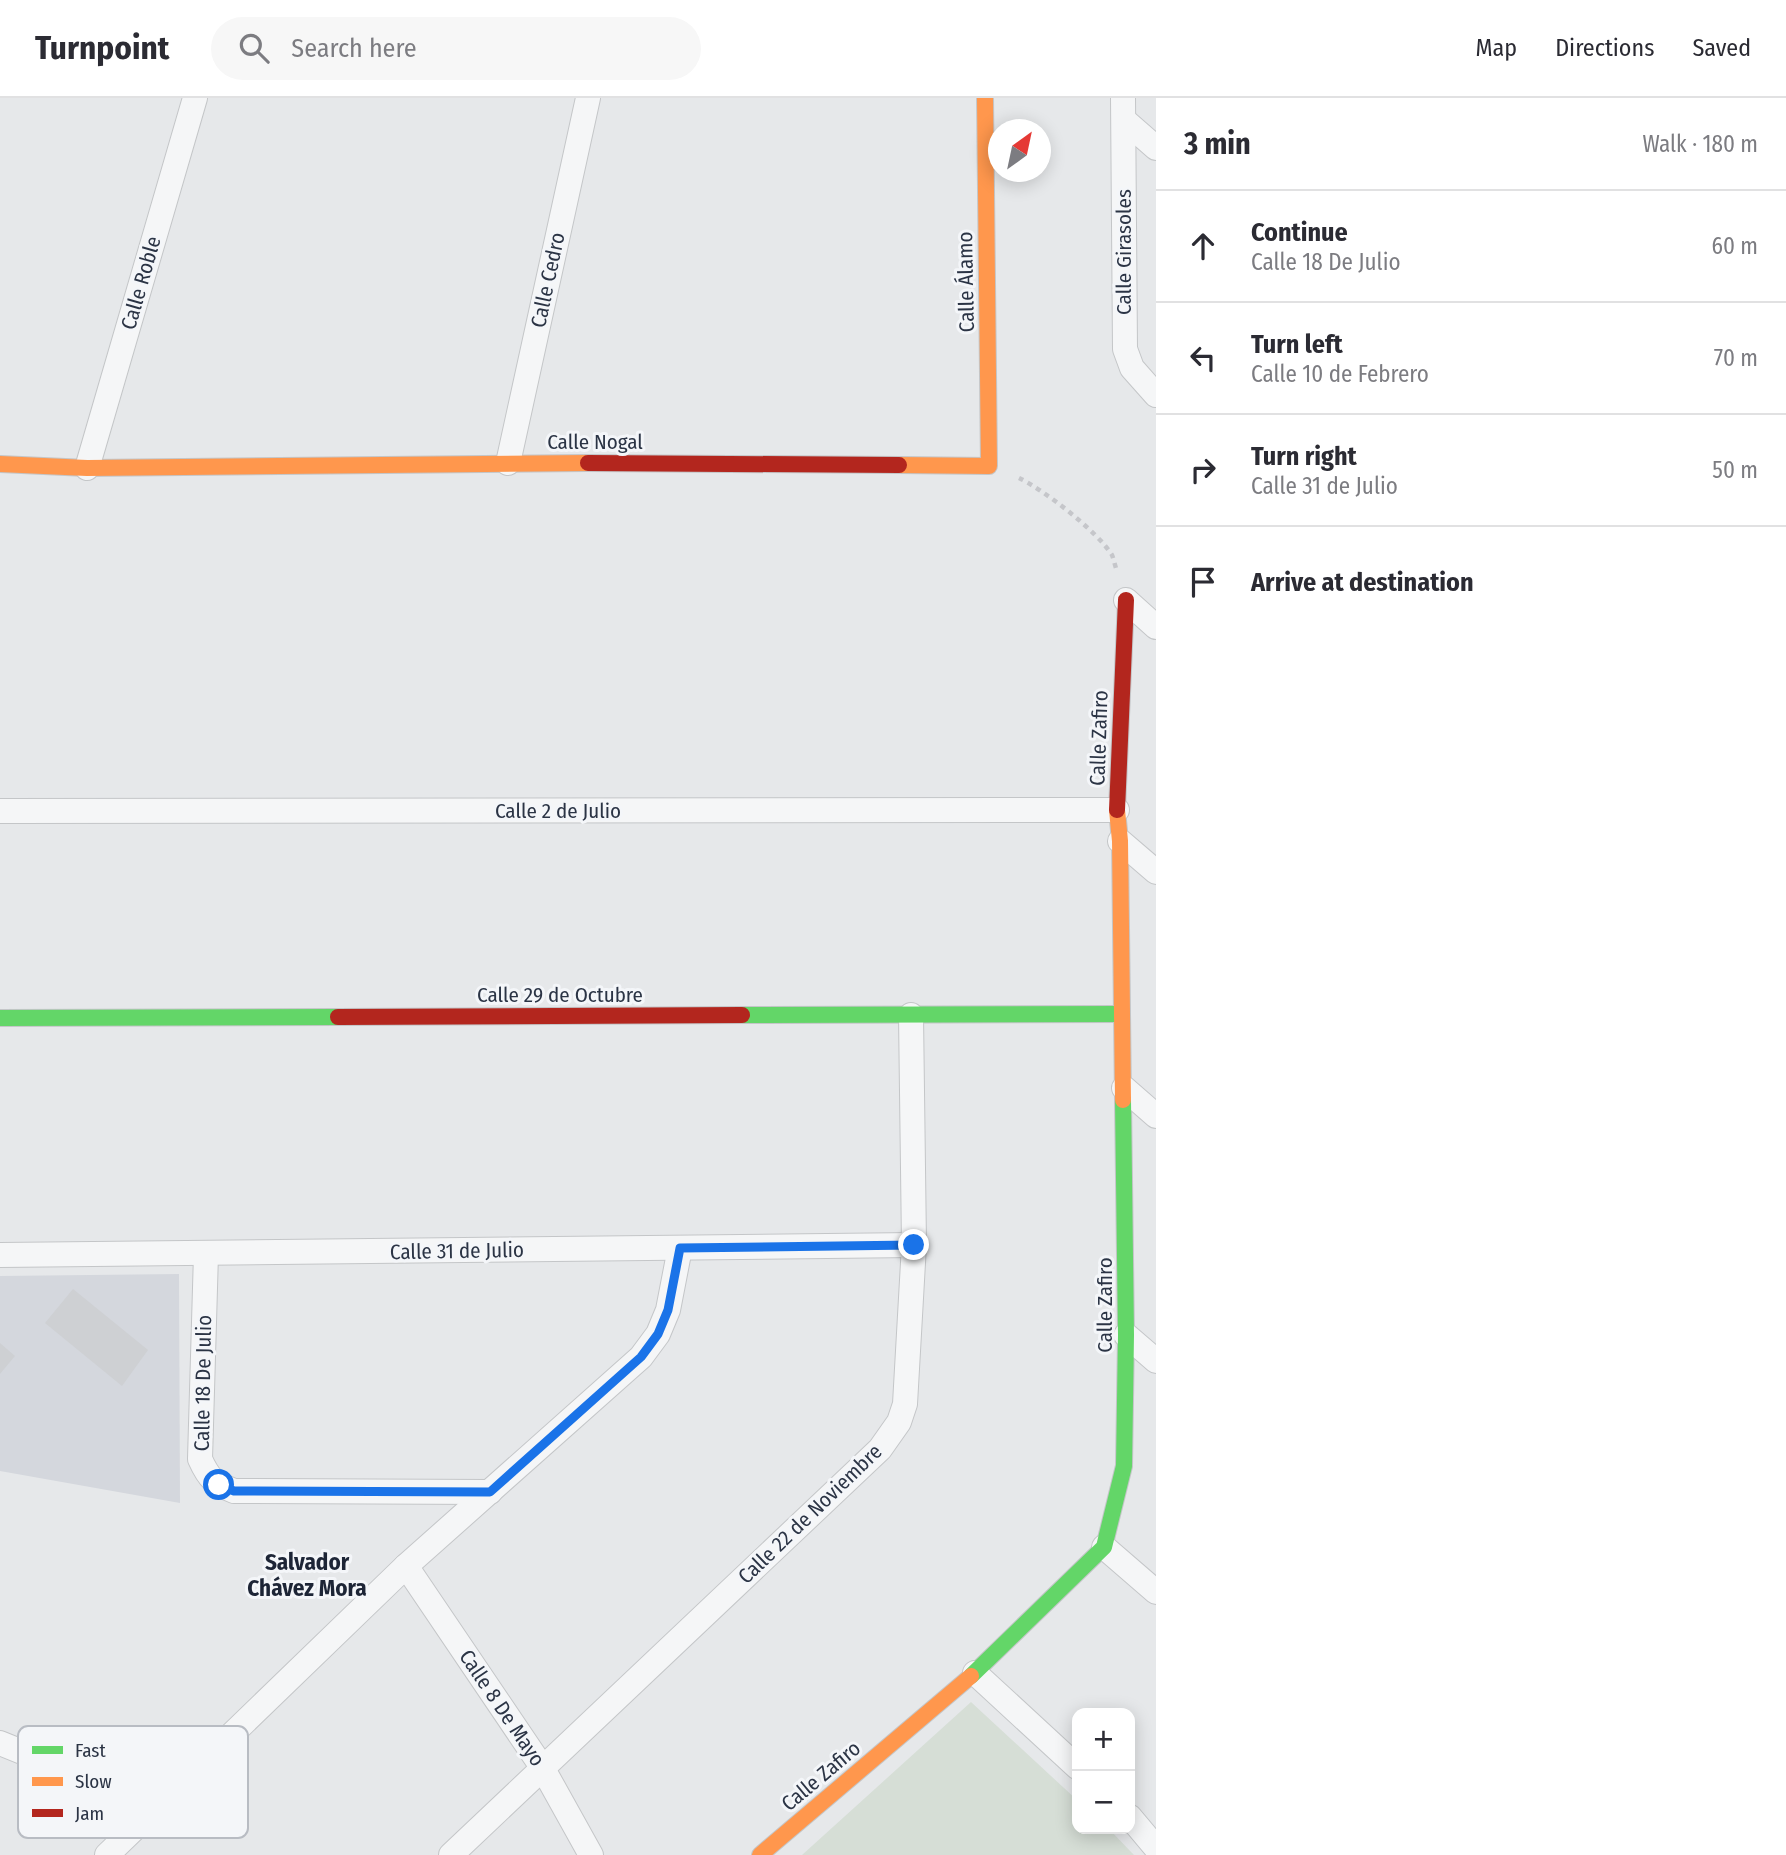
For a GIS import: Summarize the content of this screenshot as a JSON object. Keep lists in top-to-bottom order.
{
  "streets": {
    "street": [
      "Calle Girasoles",
      "Calle Cedro",
      "Calle Álamo",
      "Calle Roble",
      "Calle Nogal",
      "Calle Zafiro",
      "Calle 2 de Julio",
      "Calle 29 de Octubre",
      "Calle 31 de Julio",
      "Calle 18 De Julio",
      "Calle 22 de Noviembre",
      "Calle 8 De Mayo"
    ]
  },
  "crossings": [
    ["Calle Cedro", "Calle Nogal"],
    ["Calle Álamo", "Calle Nogal"],
    ["Calle Roble", "Calle Nogal"],
    ["Calle Zafiro", "Calle 2 de Julio"],
    ["Calle Zafiro", "Calle 29 de Octubre"],
    ["Calle 29 de Octubre", "Calle 22 de Noviembre"],
    ["Calle 31 de Julio", "Calle 18 De Julio"],
    ["Calle 31 de Julio", "Calle 22 de Noviembre"],
    ["Calle 22 de Noviembre", "Calle 8 De Mayo"]
  ],
  "districts": ["Salvador Chávez Mora"],
  "legend": ["Fast", "Slow", "Jam"],
  "north": "top right",
  "page": {
    "header": "Turnpoint",
    "search": "Search here",
    "nav": ["Map", "Directions", "Saved"],
    "heading": ["3 min", "Walk · 180 m"],
    "list": [
      ["Continue", "Calle 18 De Julio", "60 m"],
      ["Turn left", "Calle 10 de Febrero", "70 m"],
      ["Turn right", "Calle 31 de Julio", "50 m"],
      "Arrive at destination"
    ],
    "map_buttons": ["+", "−"]
  }
}
